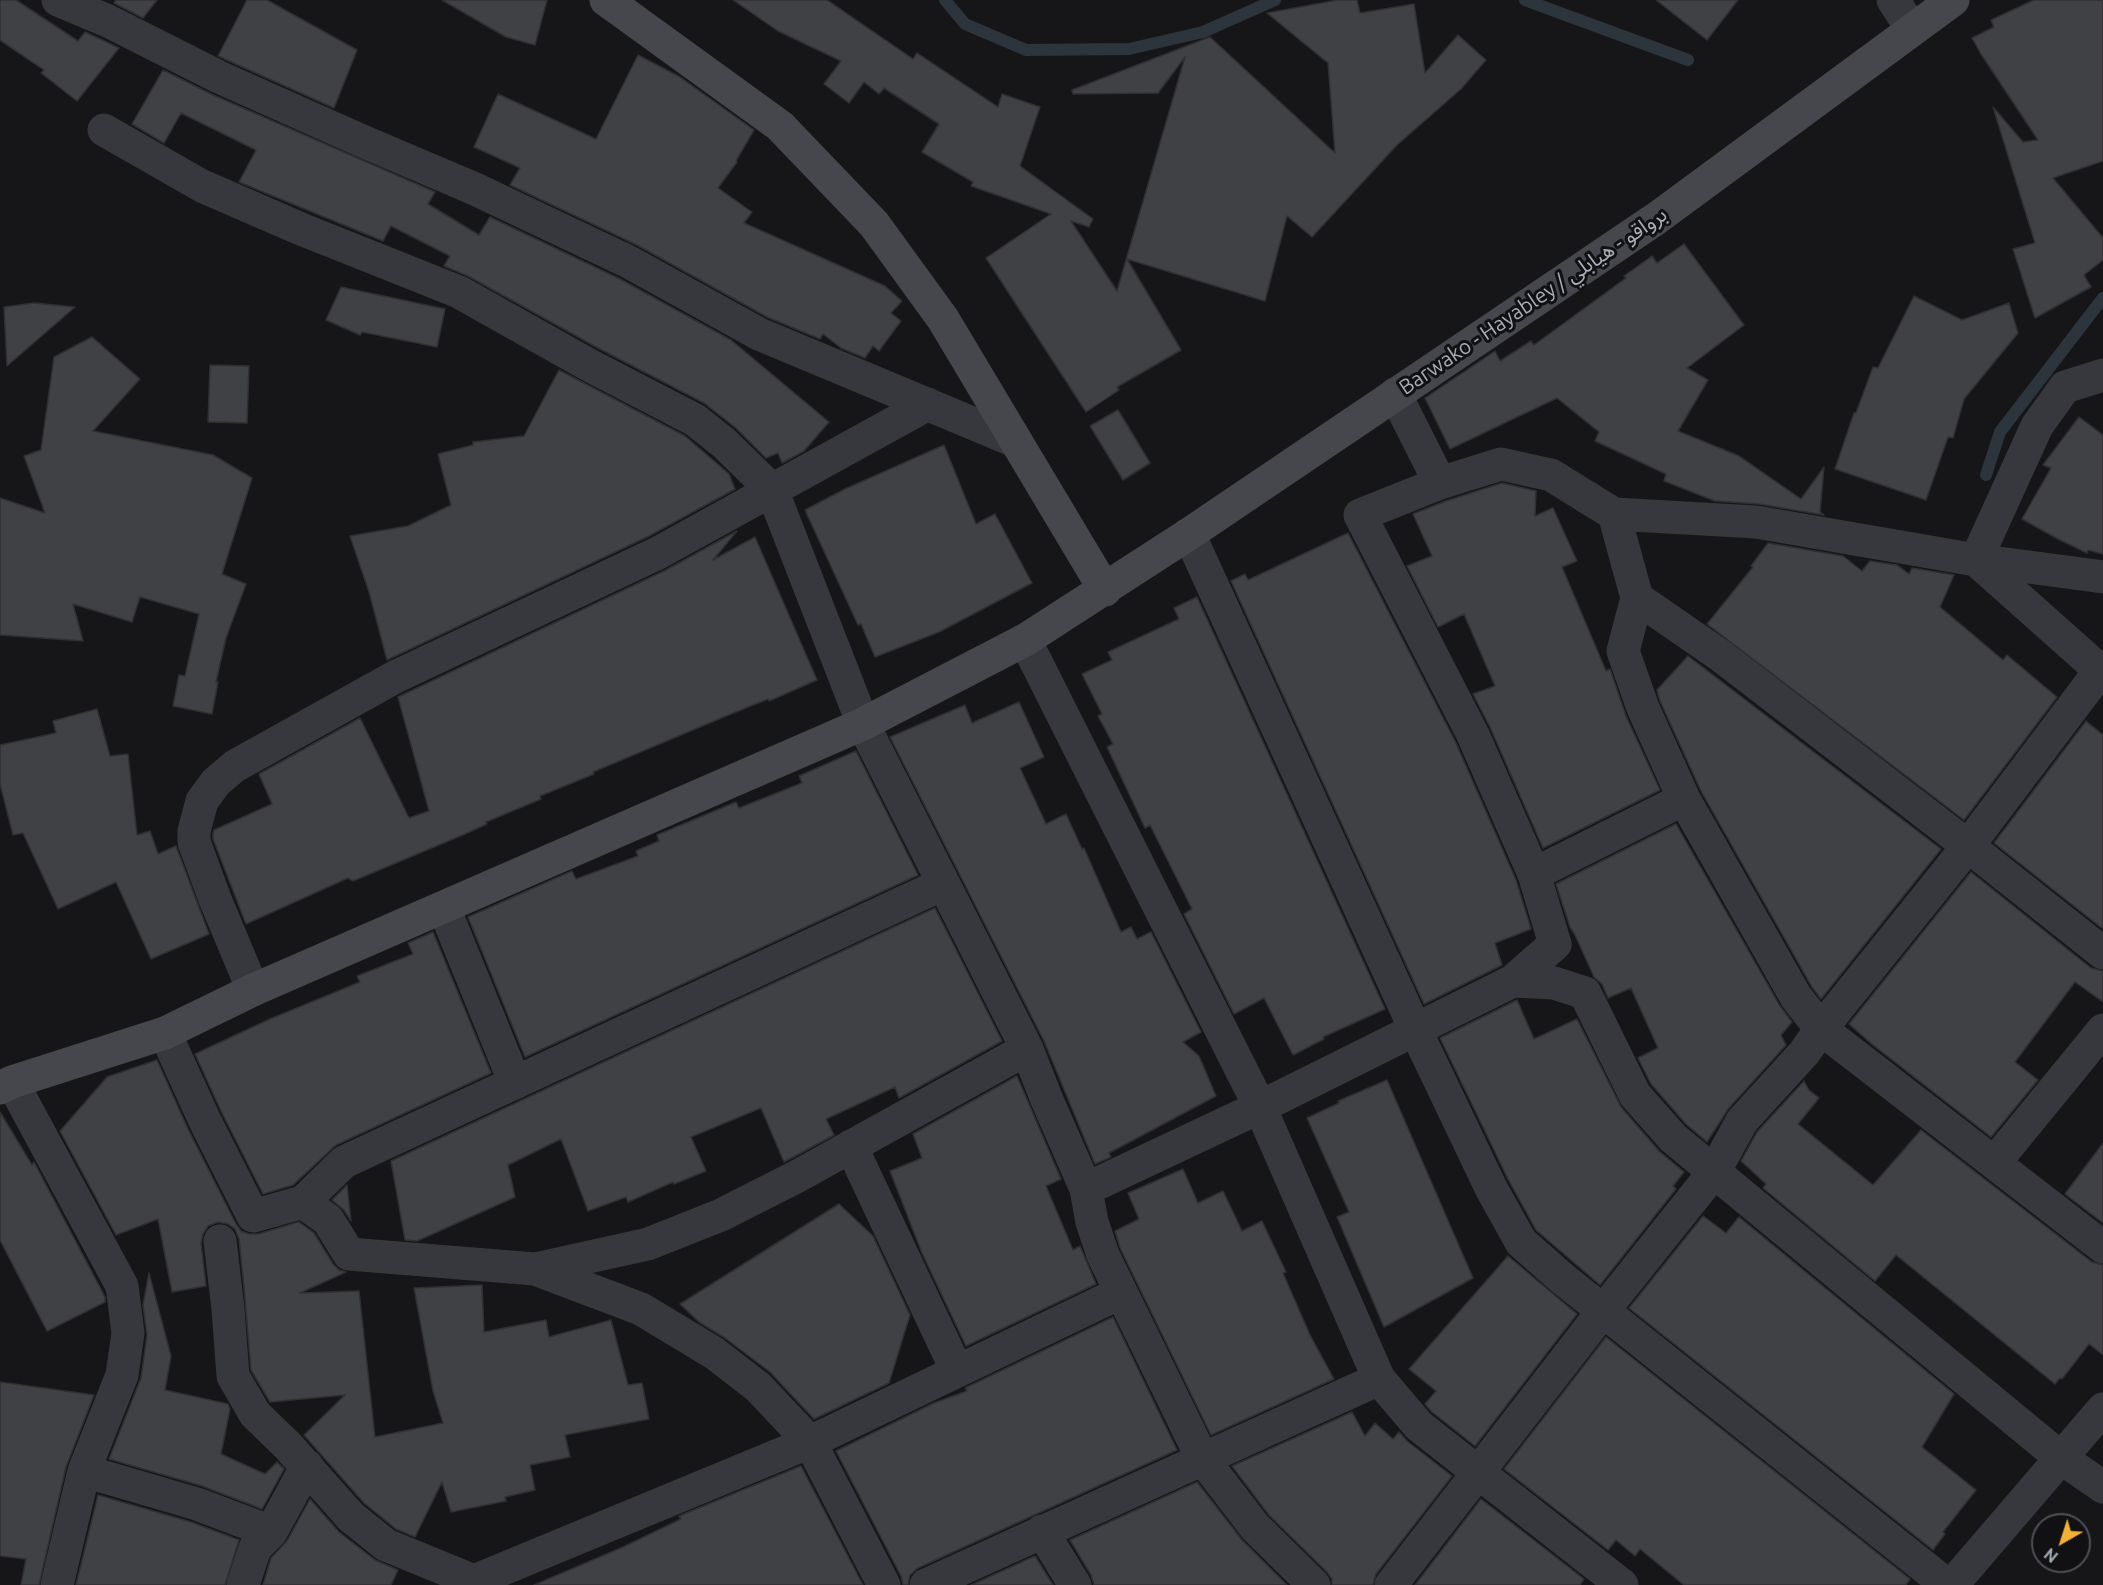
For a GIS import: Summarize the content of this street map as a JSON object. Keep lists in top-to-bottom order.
{
  "streets": {
    "main road": ["Barwako - Hayabley / برواقو - هيابلي"]
  },
  "north": "bottom left"
}
